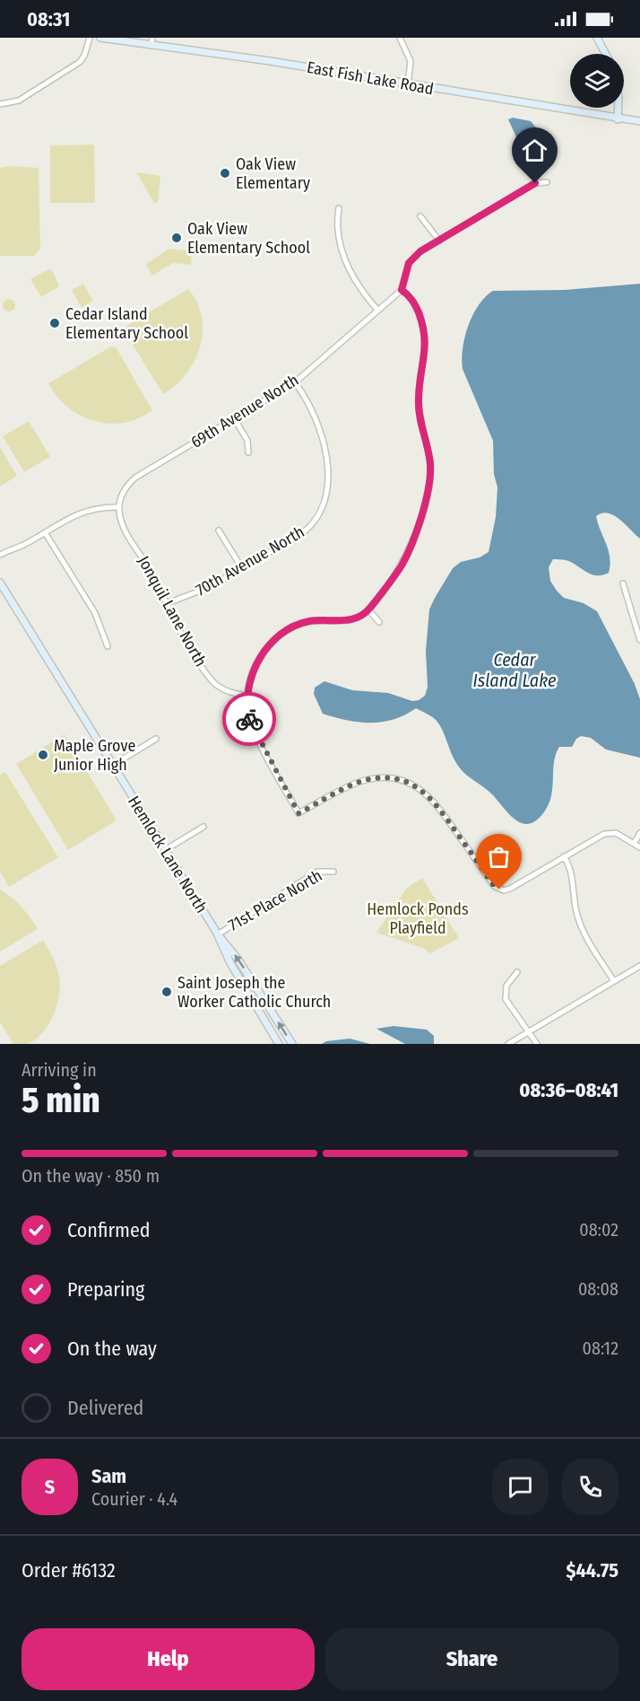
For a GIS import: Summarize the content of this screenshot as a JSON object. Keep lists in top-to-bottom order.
{
  "streets": {
    "main road": ["East Fish Lake Road", "Hemlock Lane North"],
    "street": [
      "69th Avenue North",
      "70th Avenue North",
      "Jonquil Lane North",
      "71st Place North"
    ]
  },
  "crossings": [
    ["69th Avenue North", "70th Avenue North"],
    ["69th Avenue North", "Jonquil Lane North"],
    ["70th Avenue North", "Jonquil Lane North"],
    ["Hemlock Lane North", "71st Place North"]
  ],
  "water": ["Cedar Island Lake"],
  "parks": ["Hemlock Ponds Playfield"],
  "places": [
    "Oak View Elementary",
    "Oak View Elementary School",
    "Cedar Island Elementary School",
    "Maple Grove Junior High",
    "Saint Joseph the Worker Catholic Church"
  ],
  "page": {
    "status": "08:31",
    "heading": ["5 min", "Arriving in", "08:36–08:41"],
    "panel": [
      "Sam",
      "Courier · 4.4",
      "Order #6132",
      "$44.75"
    ],
    "bar": "On the way · 850 m",
    "list": [
      ["Confirmed", "08:02"],
      ["Preparing", "08:08"],
      ["On the way", "08:12"],
      "Delivered"
    ],
    "round": "S",
    "buttons": ["Help", "Share"]
  }
}
